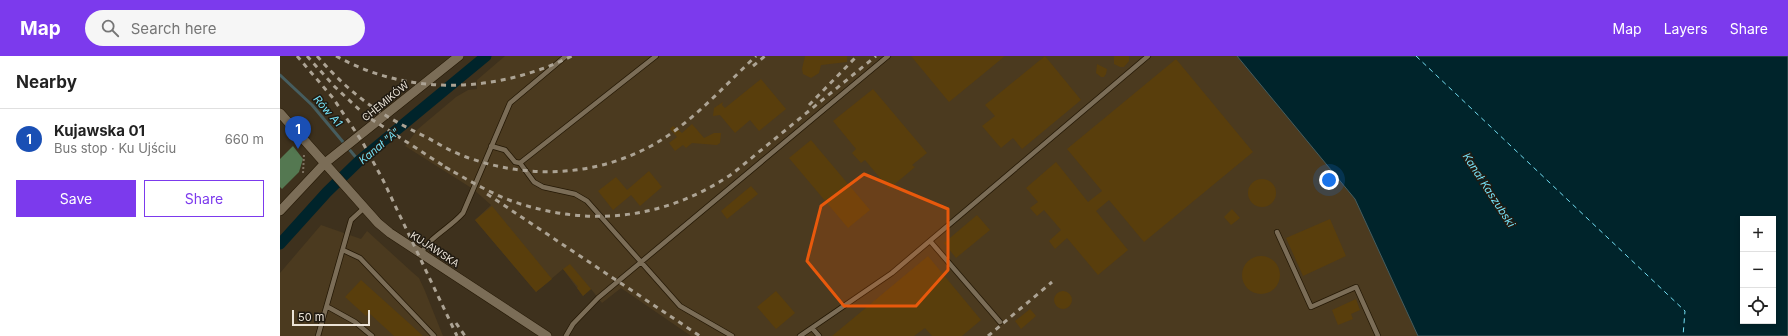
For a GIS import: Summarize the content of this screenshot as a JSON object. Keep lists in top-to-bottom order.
{
  "streets": {
    "street": ["CHEMIKÓW", "KUJAWSKA"]
  },
  "crossings": [
    ["CHEMIKÓW", "KUJAWSKA"]
  ],
  "water": ["Rów A1", "Kanał \"A\"", "Kanał Kaszubski"],
  "scale_bar": "50 m",
  "page": {
    "header": "Map",
    "search": "Search here",
    "nav": ["Map", "Layers", "Share"],
    "heading": "Nearby",
    "list": [
      {
        "mark": "1",
        "name": "Kujawska 01",
        "note": "Bus stop · Ku Ujściu",
        "value": "660 m"
      }
    ],
    "pins": "1",
    "buttons": ["Save", "Share"],
    "map_buttons": ["+", "−"],
    "scale": "50 m"
  }
}
